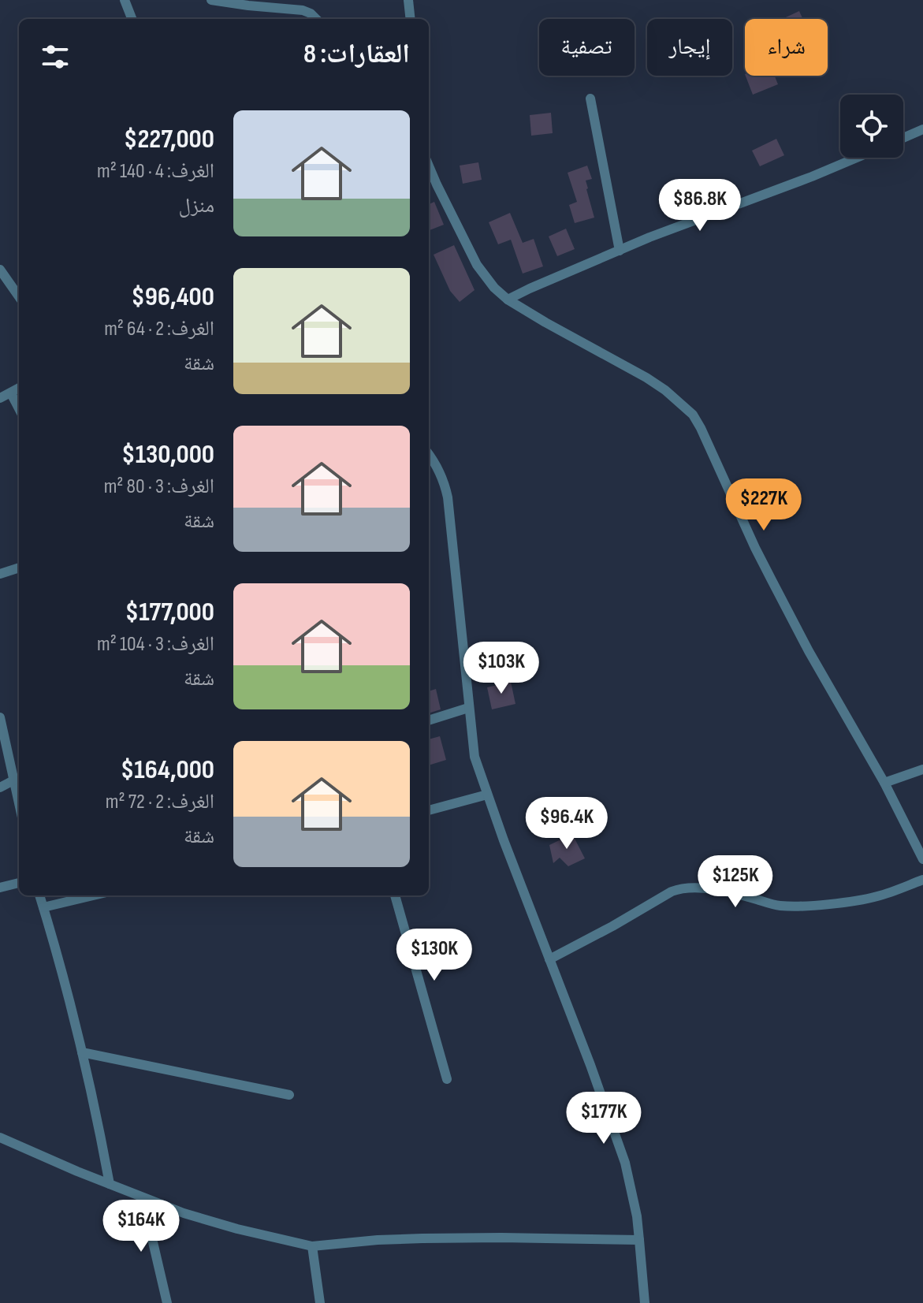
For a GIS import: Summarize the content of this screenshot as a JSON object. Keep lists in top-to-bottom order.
{
  "page": {
    "chip": ["شراء", "إيجار", "تصفية"],
    "heading": "العقارات: 8",
    "list": [
      {
        "name": "$227,000",
        "note": "الغرف: 4 · 140 m² · منزل"
      },
      {
        "name": "$96,400",
        "note": "الغرف: 2 · 64 m² · شقة"
      },
      {
        "name": "$130,000",
        "note": "الغرف: 3 · 80 m² · شقة"
      },
      {
        "name": "$177,000",
        "note": "الغرف: 3 · 104 m² · شقة"
      },
      {
        "name": "$164,000",
        "note": "الغرف: 2 · 72 m² · شقة"
      }
    ],
    "price": [
      "$86.8K",
      "$227K",
      "$103K",
      "$96.4K",
      "$125K",
      "$130K",
      "$177K",
      "$164K"
    ]
  }
}
